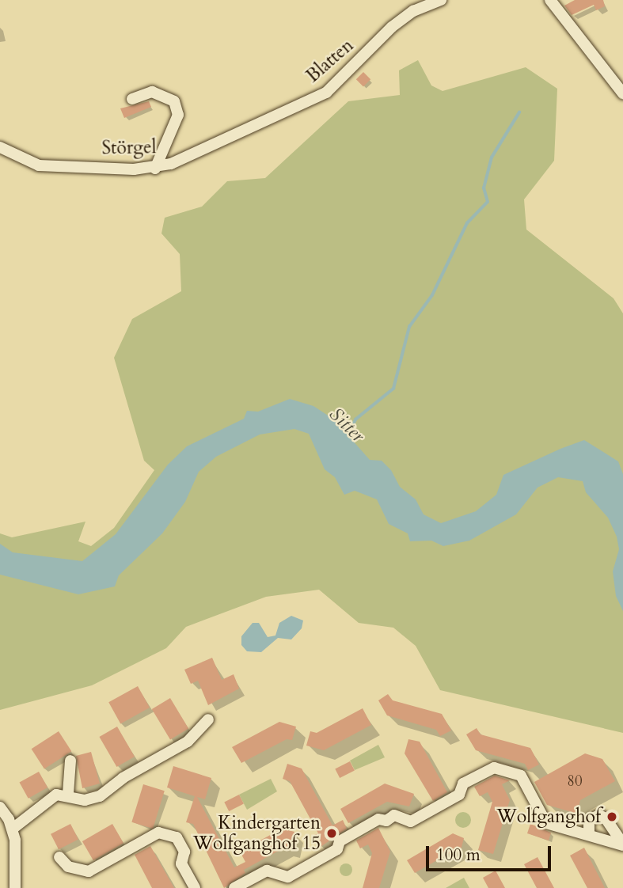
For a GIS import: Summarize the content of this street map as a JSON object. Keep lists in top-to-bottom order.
{
  "streets": {
    "street": ["Blatten", "Störgel"]
  },
  "crossings": [
    ["Blatten", "Störgel"]
  ],
  "water": ["Sitter"],
  "places": ["Wolfganghof", "Kindergarten Wolfganghof 15"],
  "house_numbers": ["80"],
  "scale_bar": "100 m"
}
